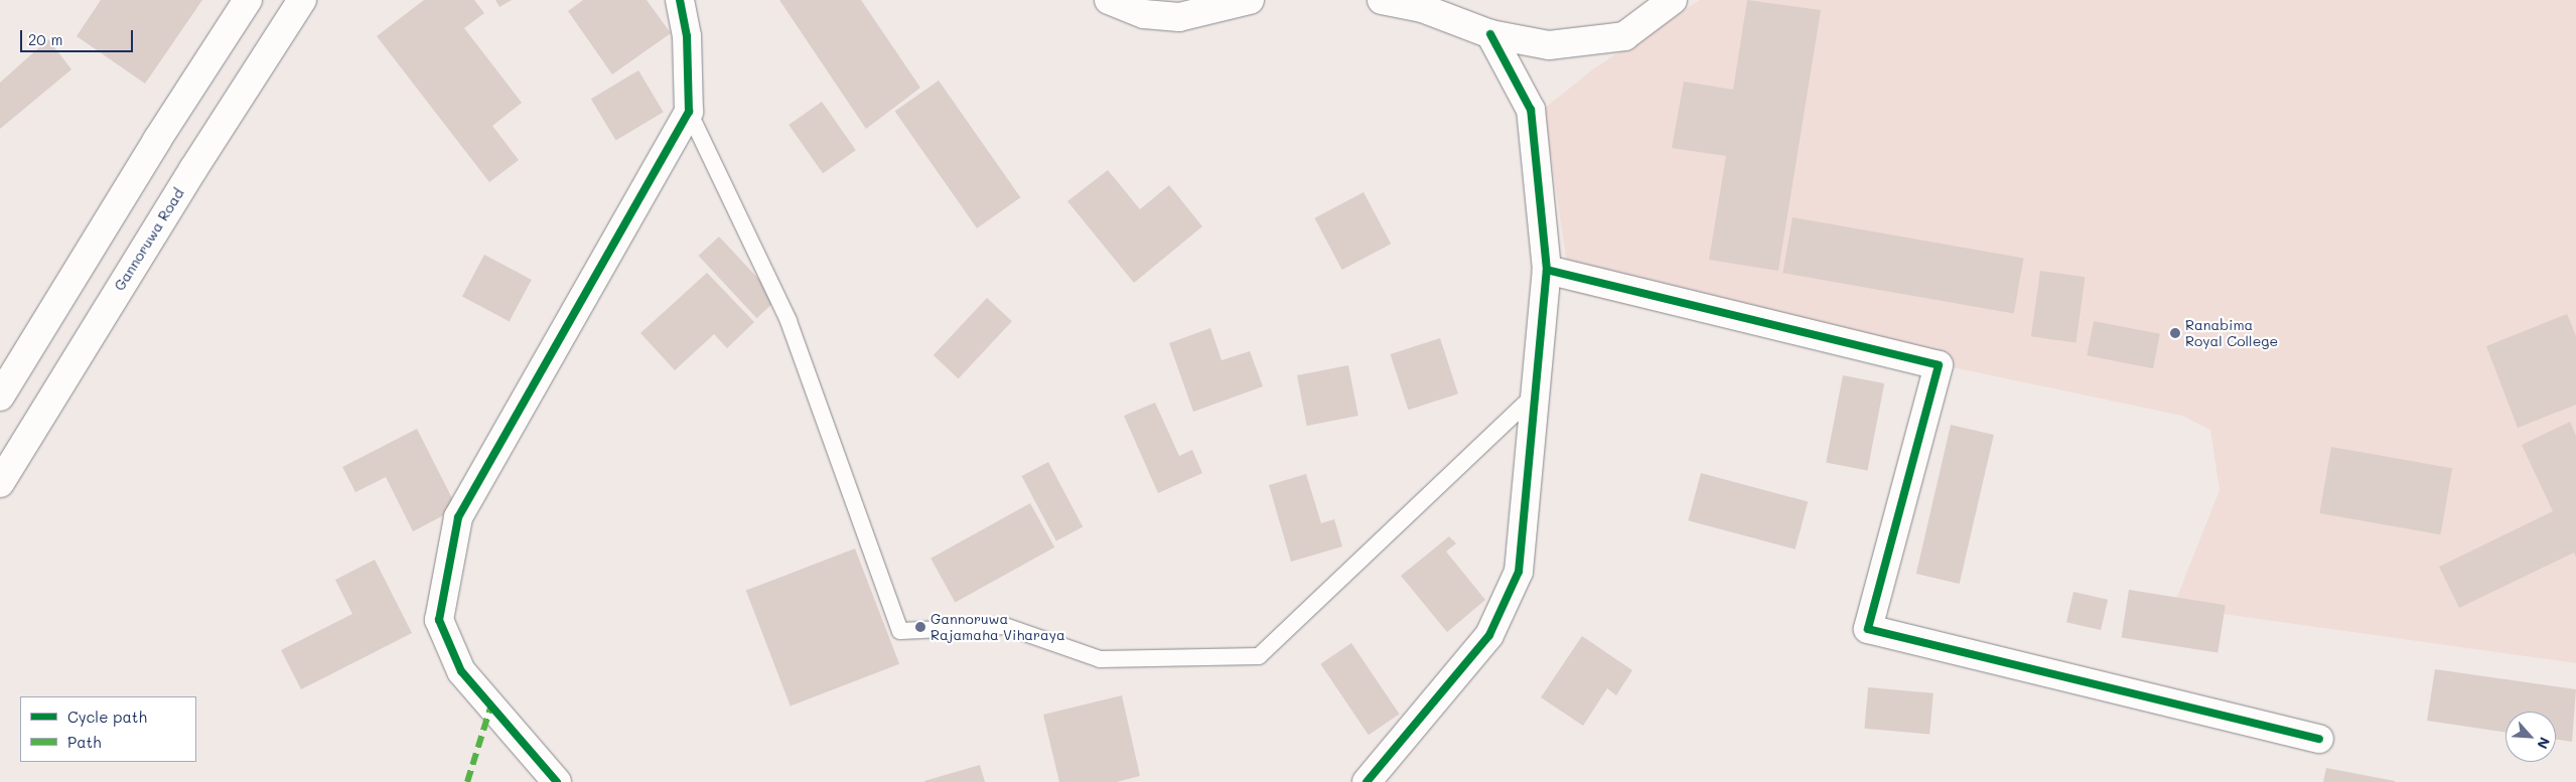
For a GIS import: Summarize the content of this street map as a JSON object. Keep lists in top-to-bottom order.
{
  "streets": {
    "street": ["Gannoruwa Road"]
  },
  "places": ["Ranabima Royal College", "Gannoruwa Rajamaha Viharaya"],
  "legend": ["Cycle path", "Path"],
  "scale_bar": "20 m",
  "north": "bottom right"
}
